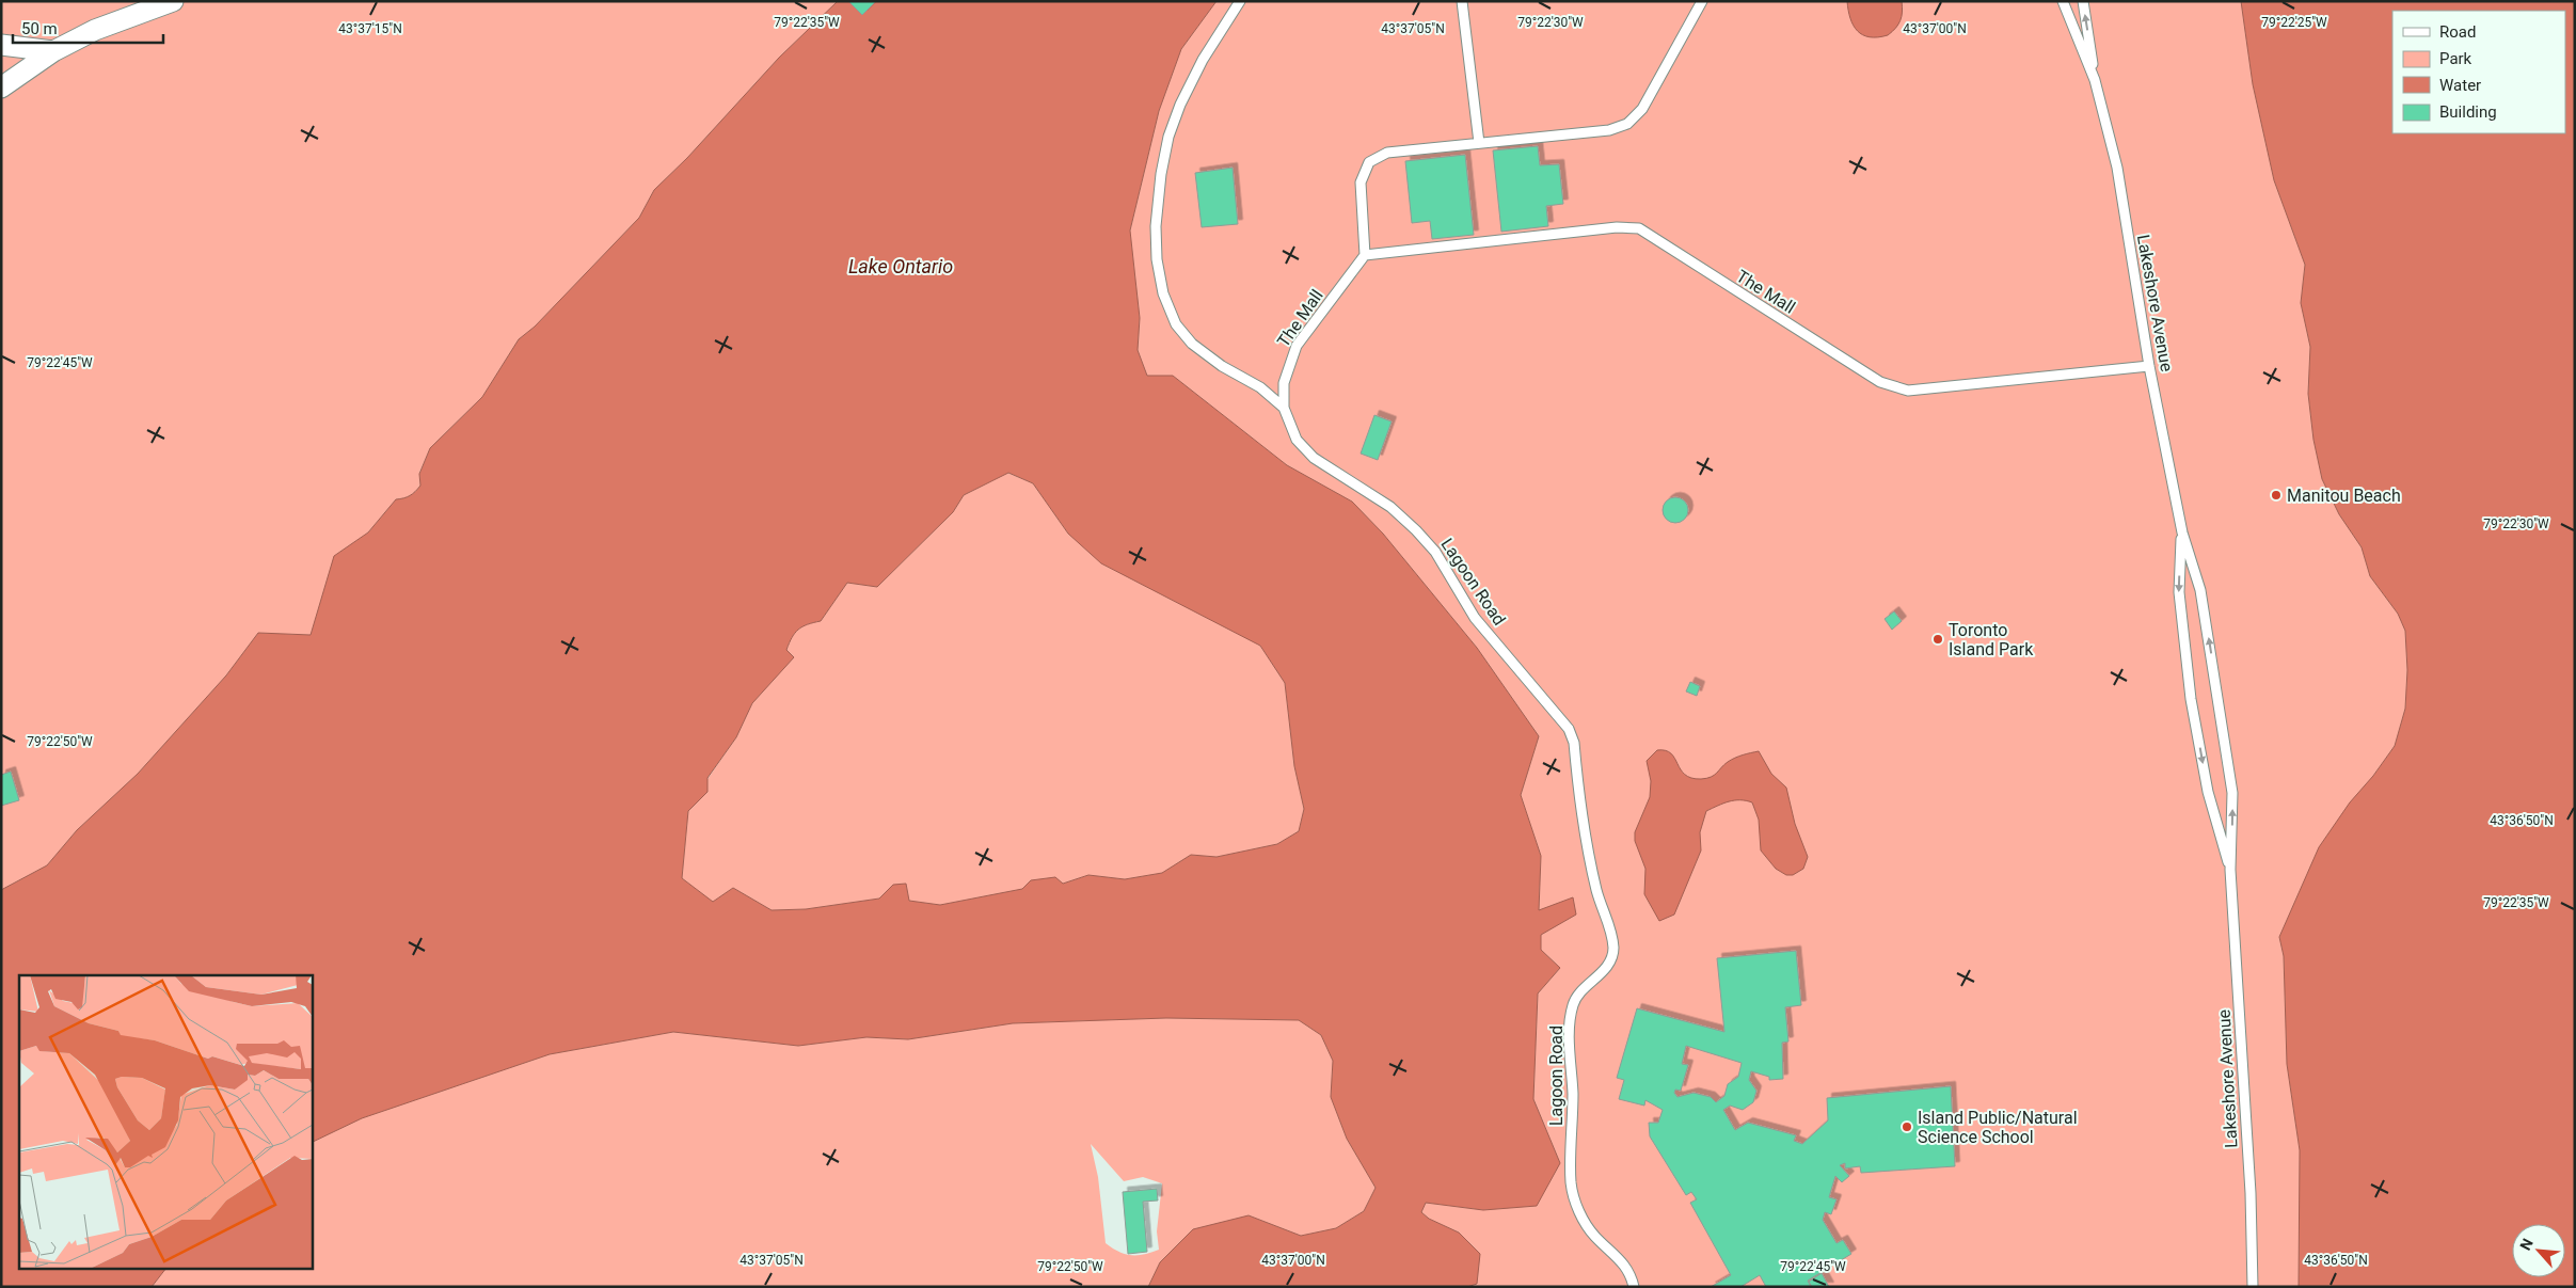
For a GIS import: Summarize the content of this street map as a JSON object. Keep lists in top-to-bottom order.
{
  "streets": {
    "lane": ["The Mall", "Lakeshore Avenue", "Lagoon Road"]
  },
  "crossings": [
    ["The Mall", "Lakeshore Avenue"],
    ["The Mall", "Lagoon Road"]
  ],
  "water": ["Lake Ontario"],
  "places": ["Manitou Beach", "Toronto Island Park", "Island Public/Natural Science School"],
  "legend": [
    "Road",
    "Park",
    "Water",
    "Building"
  ],
  "scale_bar": "50 m",
  "north": "top left",
  "coordinates": [
    "79°22'35\"W",
    "79°22'30\"W",
    "79°22'25\"W",
    "43°37'15\"N",
    "43°37'05\"N",
    "43°37'00\"N",
    "79°22'45\"W",
    "79°22'50\"W",
    "43°36'50\"N"
  ]
}
